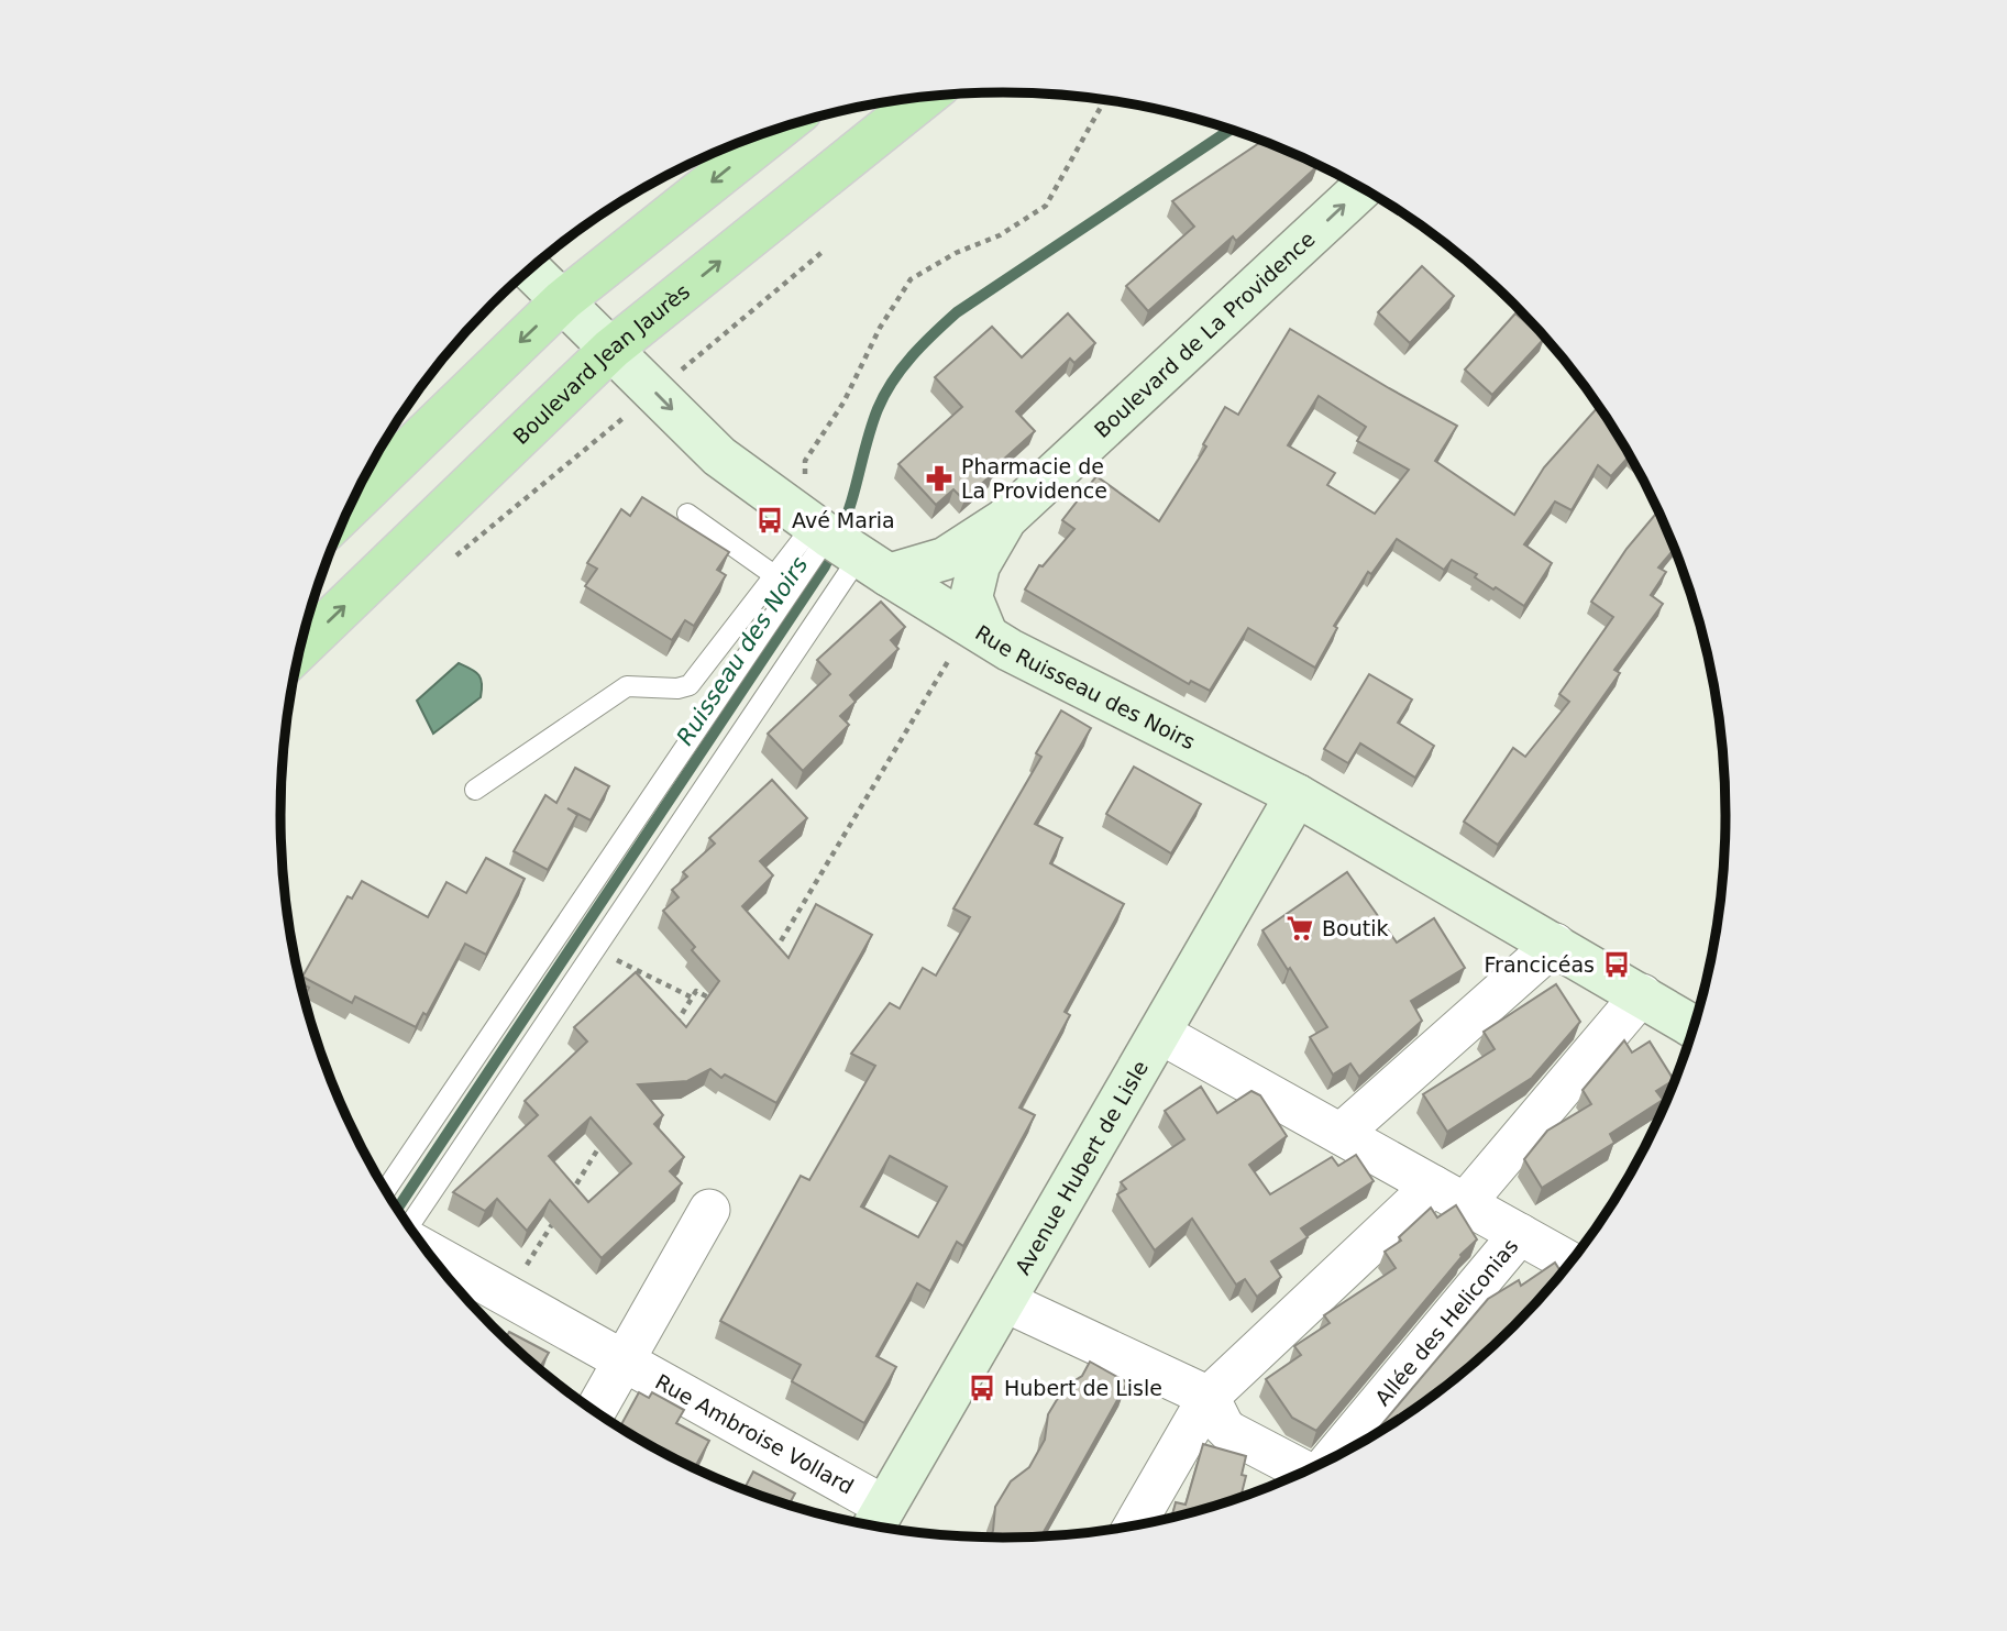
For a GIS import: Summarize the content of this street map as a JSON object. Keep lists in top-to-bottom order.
{
  "streets": {
    "main road": ["Boulevard Jean Jaurès"],
    "street": [
      "Boulevard de La Providence",
      "Rue Ruisseau des Noirs",
      "Avenue Hubert de Lisle",
      "Allée des Heliconias",
      "Rue Ambroise Vollard"
    ]
  },
  "crossings": [
    ["Boulevard de La Providence", "Rue Ruisseau des Noirs"],
    ["Boulevard Jean Jaurès", "Rue Ruisseau des Noirs"],
    ["Rue Ruisseau des Noirs", "Avenue Hubert de Lisle"],
    ["Avenue Hubert de Lisle", "Allée des Heliconias"],
    ["Avenue Hubert de Lisle", "Rue Ambroise Vollard"]
  ],
  "one_way": ["Boulevard de La Providence"],
  "water": ["Ruisseau des Noirs"],
  "places": {
    "pharmacy": ["Pharmacie de La Providence"],
    "bus stop": ["Avé Maria", "Francicéas", "Hubert de Lisle"],
    "supermarket": ["Boutik"]
  }
}
